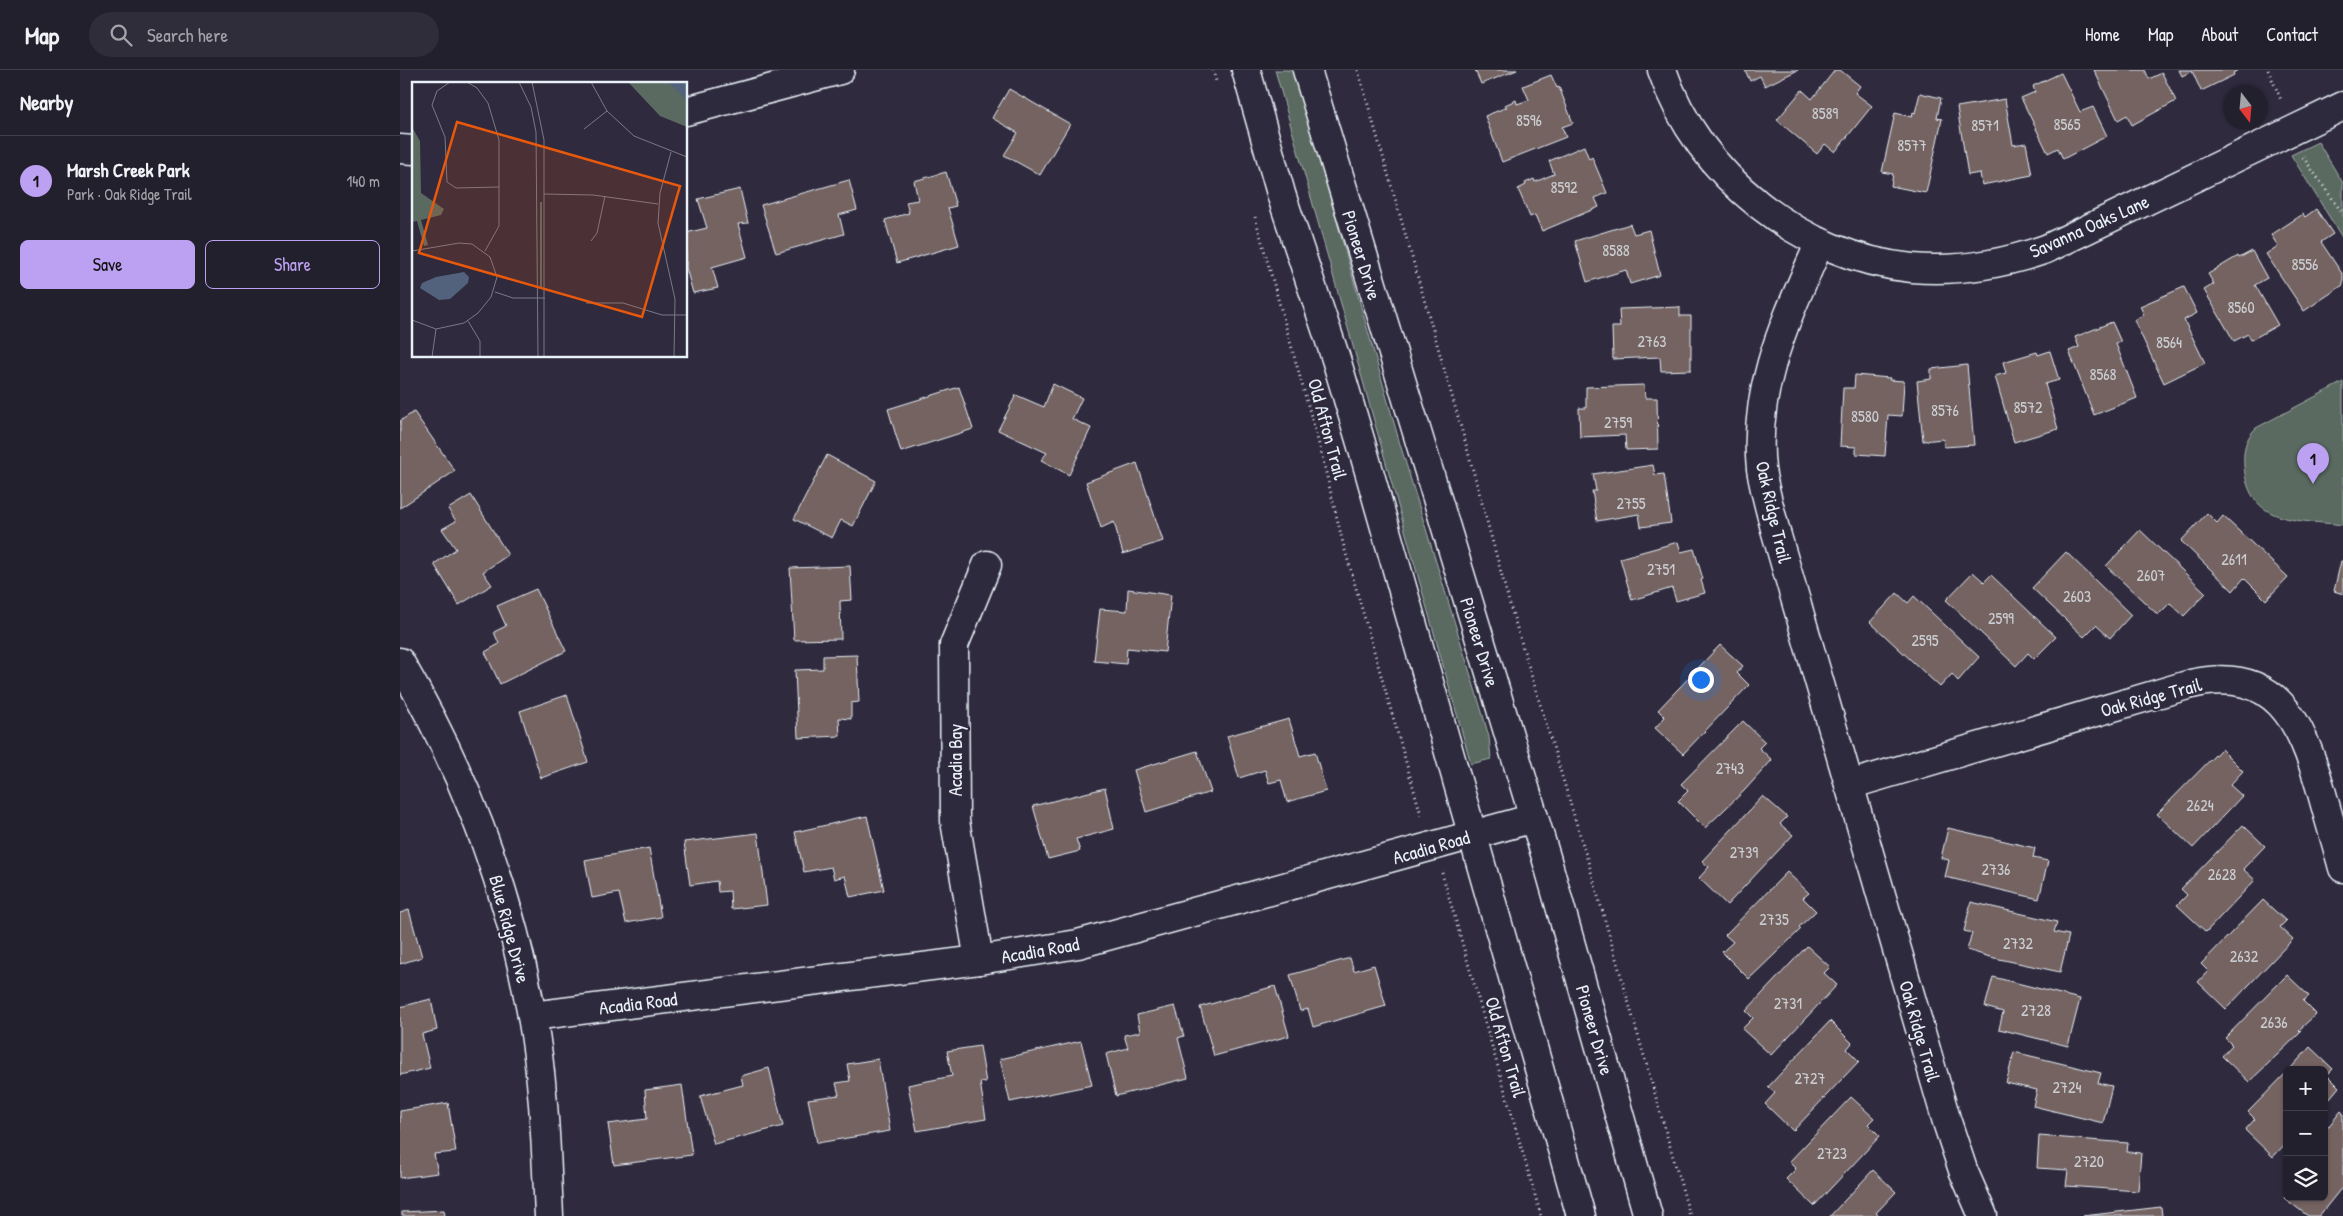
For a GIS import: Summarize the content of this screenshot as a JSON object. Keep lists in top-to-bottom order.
{
  "streets": {
    "street": [
      "Savanna Oaks Lane",
      "Pioneer Drive",
      "Oak Ridge Trail",
      "Acadia Bay",
      "Acadia Road",
      "Blue Ridge Drive"
    ],
    "path": ["Old Afton Trail"]
  },
  "crossings": [
    ["Savanna Oaks Lane", "Oak Ridge Trail"],
    ["Pioneer Drive", "Acadia Road"],
    ["Acadia Bay", "Acadia Road"],
    ["Acadia Road", "Blue Ridge Drive"]
  ],
  "house_numbers": [
    "8589",
    "8596",
    "8565",
    "8571",
    "8577",
    "8592",
    "8588",
    "8556",
    "8560",
    "2763",
    "8564",
    "8568",
    "8572",
    "8576",
    "8580",
    "2759",
    "2755",
    "2611",
    "2751",
    "2607",
    "2603",
    "2599",
    "2595",
    "2743",
    "2624",
    "2739",
    "2736",
    "2628",
    "2735",
    "2732",
    "2632",
    "2731",
    "2728",
    "2636",
    "2727",
    "2724",
    "2723",
    "2720"
  ],
  "north": "bottom",
  "page": {
    "header": "Map",
    "search": "Search here",
    "nav": [
      "Home",
      "Map",
      "About",
      "Contact"
    ],
    "heading": "Nearby",
    "list": [
      {
        "mark": "1",
        "name": "Marsh Creek Park",
        "note": "Park · Oak Ridge Trail",
        "value": "140 m"
      }
    ],
    "buttons": ["Save", "Share"],
    "pins": "1",
    "map_buttons": ["+", "−"]
  }
}
